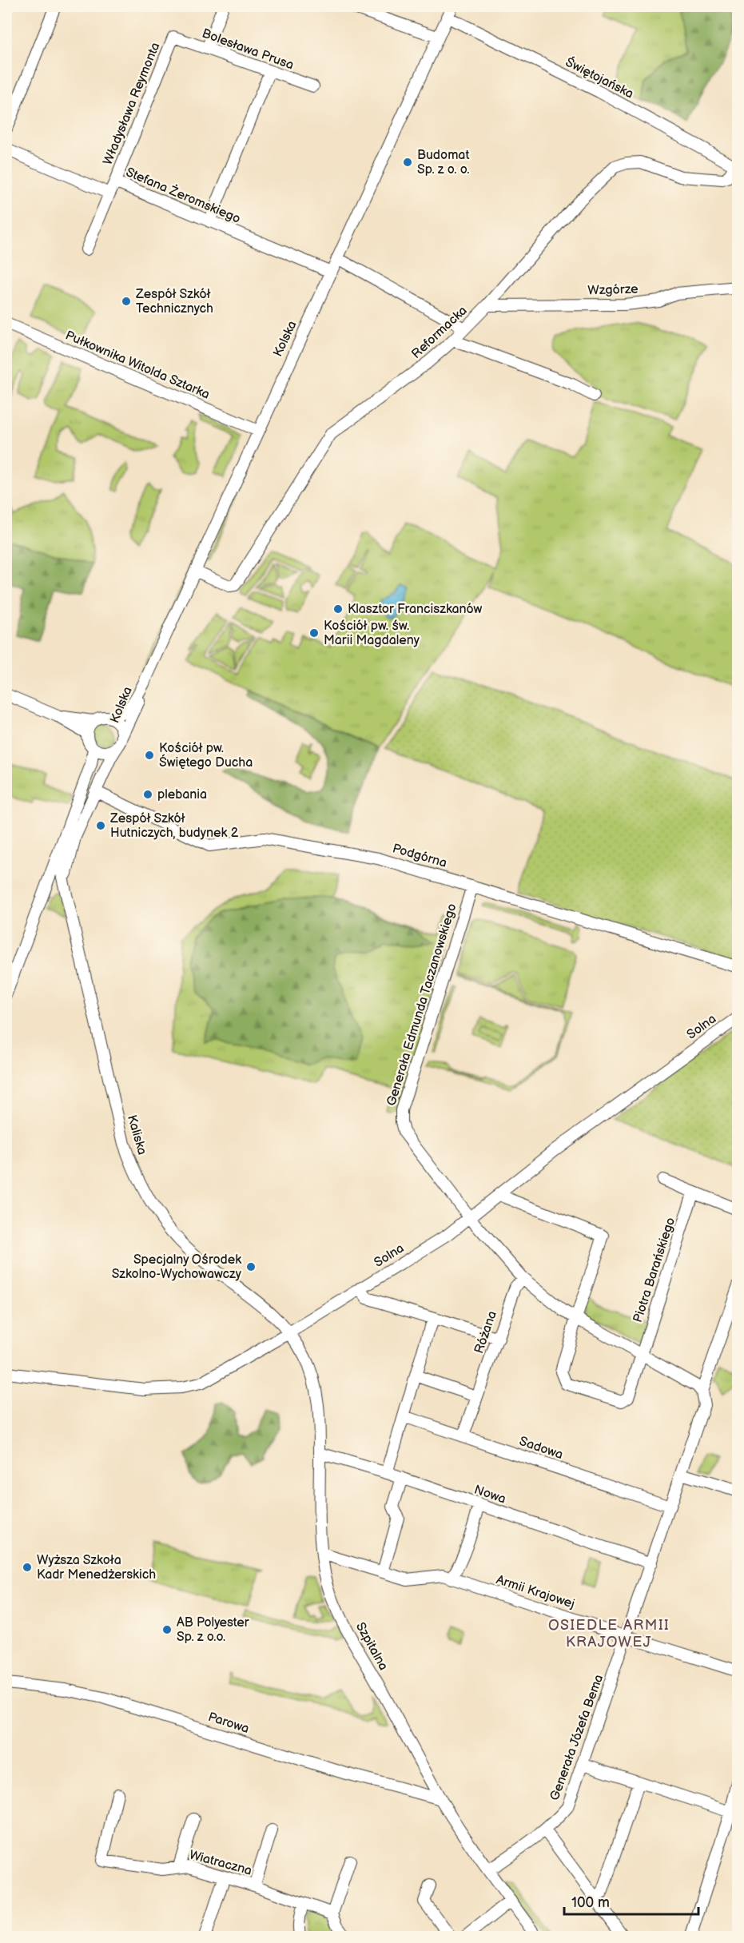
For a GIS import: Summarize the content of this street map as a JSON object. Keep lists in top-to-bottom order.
{
  "streets": {
    "street": [
      "Bolesława Prusa",
      "Świętojańska",
      "Władysława Reymonta",
      "Stefana Żeromskiego",
      "Wzgórze",
      "Reformacka",
      "Kolska",
      "Pułkownika Witolda Sztarka",
      "Podgórna",
      "Generała Edmunda Taczanowskiego",
      "Solna",
      "Kaliska",
      "Piotra Barańskiego",
      "Różana",
      "Sadowa",
      "Nowa",
      "Armii Krajowej",
      "Szpitalna",
      "Parowa",
      "Generała Józefa Bema",
      "Wiatraczna"
    ]
  },
  "crossings": [
    ["Bolesława Prusa", "Władysława Reymonta"],
    ["Świętojańska", "Reformacka"],
    ["Świętojańska", "Kolska"],
    ["Władysława Reymonta", "Stefana Żeromskiego"],
    ["Stefana Żeromskiego", "Kolska"],
    ["Wzgórze", "Reformacka"],
    ["Reformacka", "Kolska"],
    ["Kolska", "Pułkownika Witolda Sztarka"],
    ["Kolska", "Podgórna"],
    ["Kolska", "Kaliska"],
    ["Podgórna", "Generała Edmunda Taczanowskiego"],
    ["Generała Edmunda Taczanowskiego", "Solna"],
    ["Generała Edmunda Taczanowskiego", "Piotra Barańskiego"],
    ["Generała Edmunda Taczanowskiego", "Różana"],
    ["Solna", "Kaliska"],
    ["Solna", "Szpitalna"],
    ["Kaliska", "Szpitalna"],
    ["Różana", "Sadowa"],
    ["Nowa", "Szpitalna"],
    ["Armii Krajowej", "Szpitalna"],
    ["Armii Krajowej", "Generała Józefa Bema"],
    ["Szpitalna", "Parowa"],
    ["Szpitalna", "Generała Józefa Bema"]
  ],
  "districts": ["OSIEDLE ARMII KRAJOWEJ"],
  "places": [
    "Budomat Sp. z o. o.",
    "Zespół Szkół Technicznych",
    "Klasztor Franciszkanów",
    "Kościół pw. św. Marii Magdaleny",
    "Kościół pw. Świętego Ducha",
    "plebania",
    "Zespół Szkół Hutniczych, budynek 2",
    "Specjalny Ośrodek Szkolno-Wychowawczy",
    "Wyższa Szkoła Kadr Menedżerskich",
    "AB Polyester Sp. z o.o."
  ],
  "scale_bar": "100 m"
}
